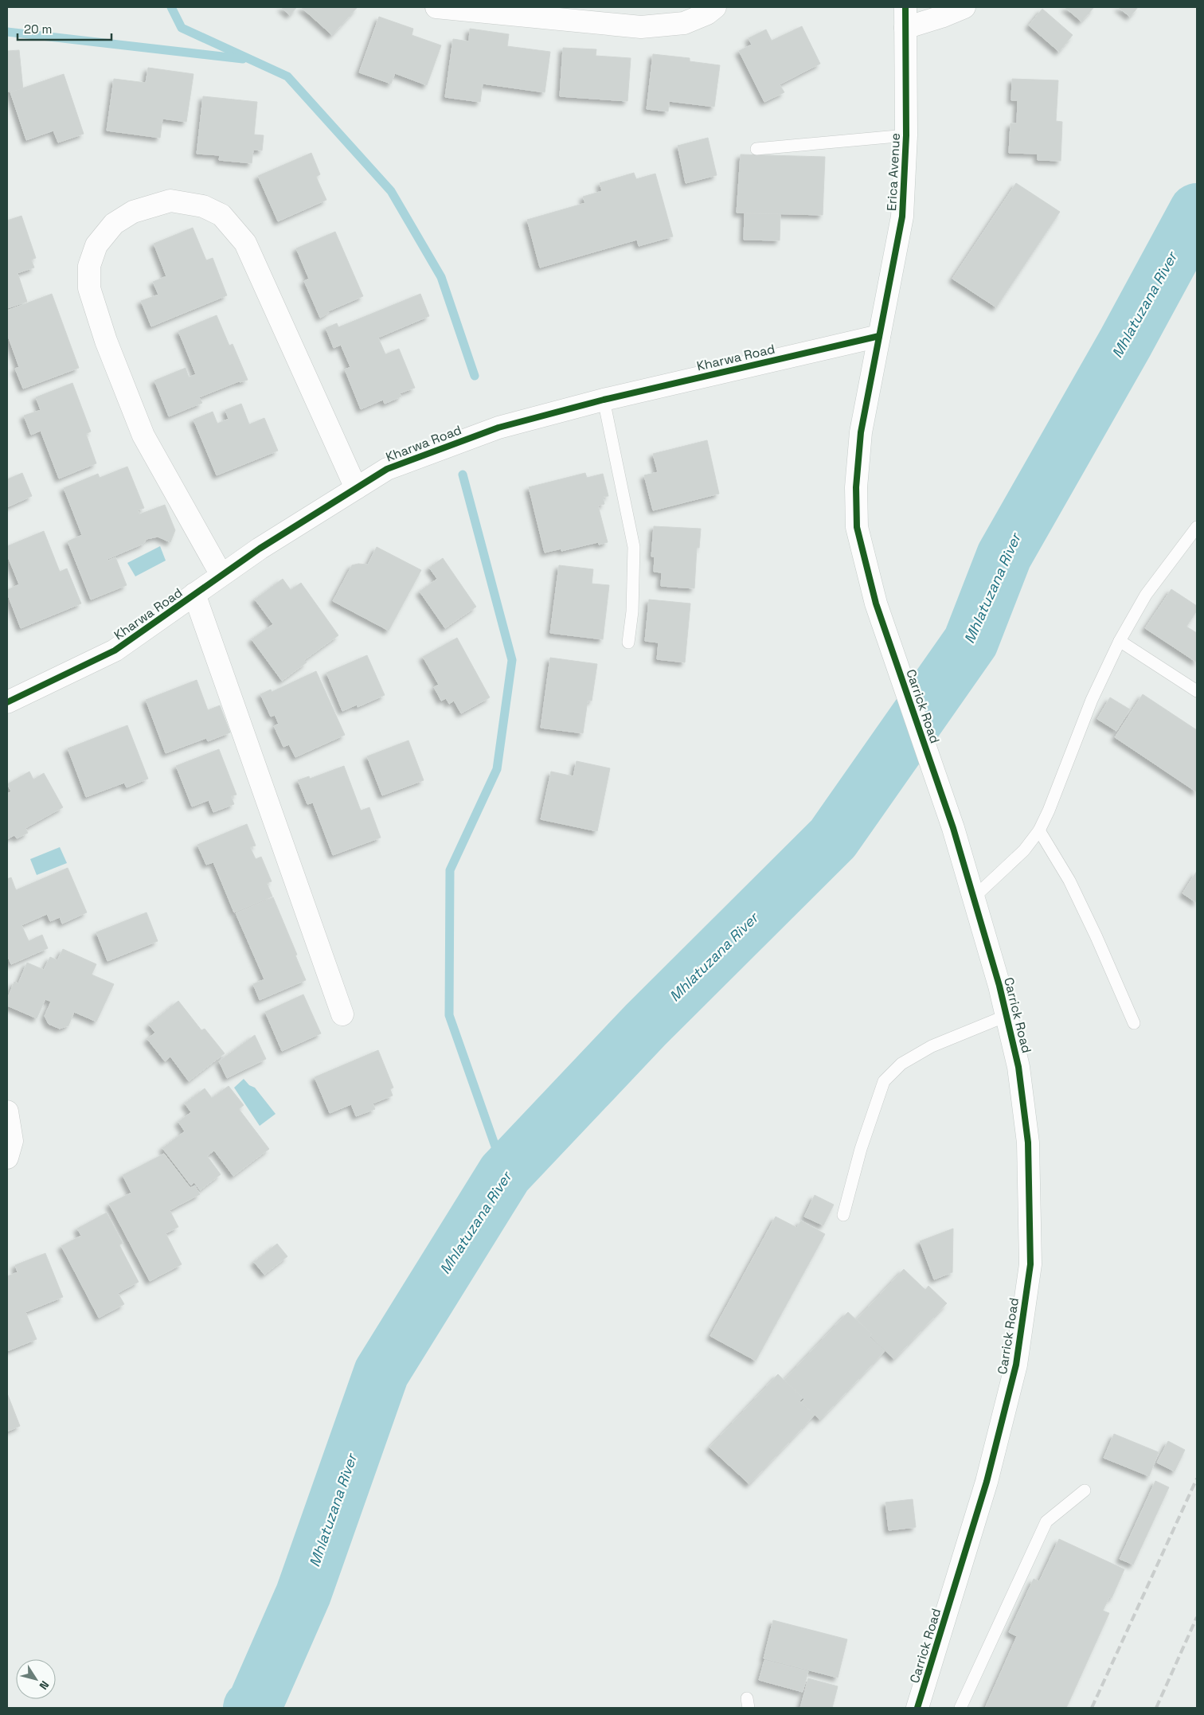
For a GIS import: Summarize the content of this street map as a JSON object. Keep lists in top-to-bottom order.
{
  "streets": {
    "street": ["Erica Avenue", "Kharwa Road", "Carrick Road"]
  },
  "crossings": [
    ["Erica Avenue", "Kharwa Road"],
    ["Erica Avenue", "Carrick Road"],
    ["Kharwa Road", "Carrick Road"]
  ],
  "water": ["Mhlatuzana River"],
  "scale_bar": "20 m",
  "north": "bottom right"
}
